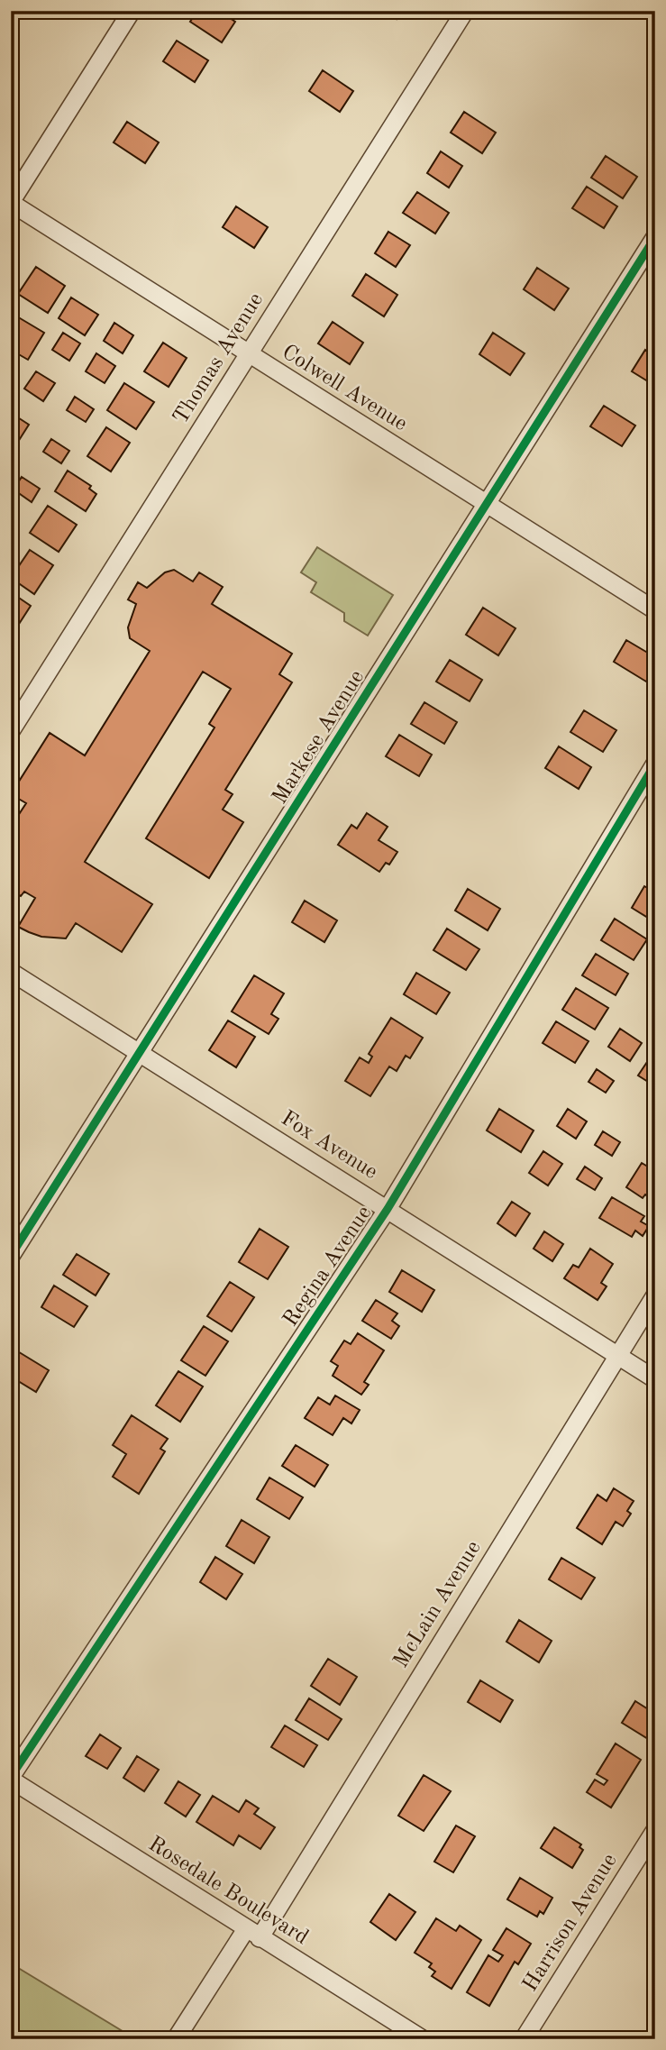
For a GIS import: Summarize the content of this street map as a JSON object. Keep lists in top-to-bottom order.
{
  "streets": {
    "street": [
      "Thomas Avenue",
      "Colwell Avenue",
      "Markese Avenue",
      "Fox Avenue",
      "Regina Avenue",
      "McLain Avenue",
      "Rosedale Boulevard",
      "Harrison Avenue"
    ]
  },
  "crossings": [
    ["Thomas Avenue", "Colwell Avenue"],
    ["Colwell Avenue", "Markese Avenue"],
    ["Markese Avenue", "Fox Avenue"],
    ["Fox Avenue", "Regina Avenue"],
    ["Fox Avenue", "McLain Avenue"],
    ["Regina Avenue", "Rosedale Boulevard"],
    ["McLain Avenue", "Rosedale Boulevard"]
  ]
}
